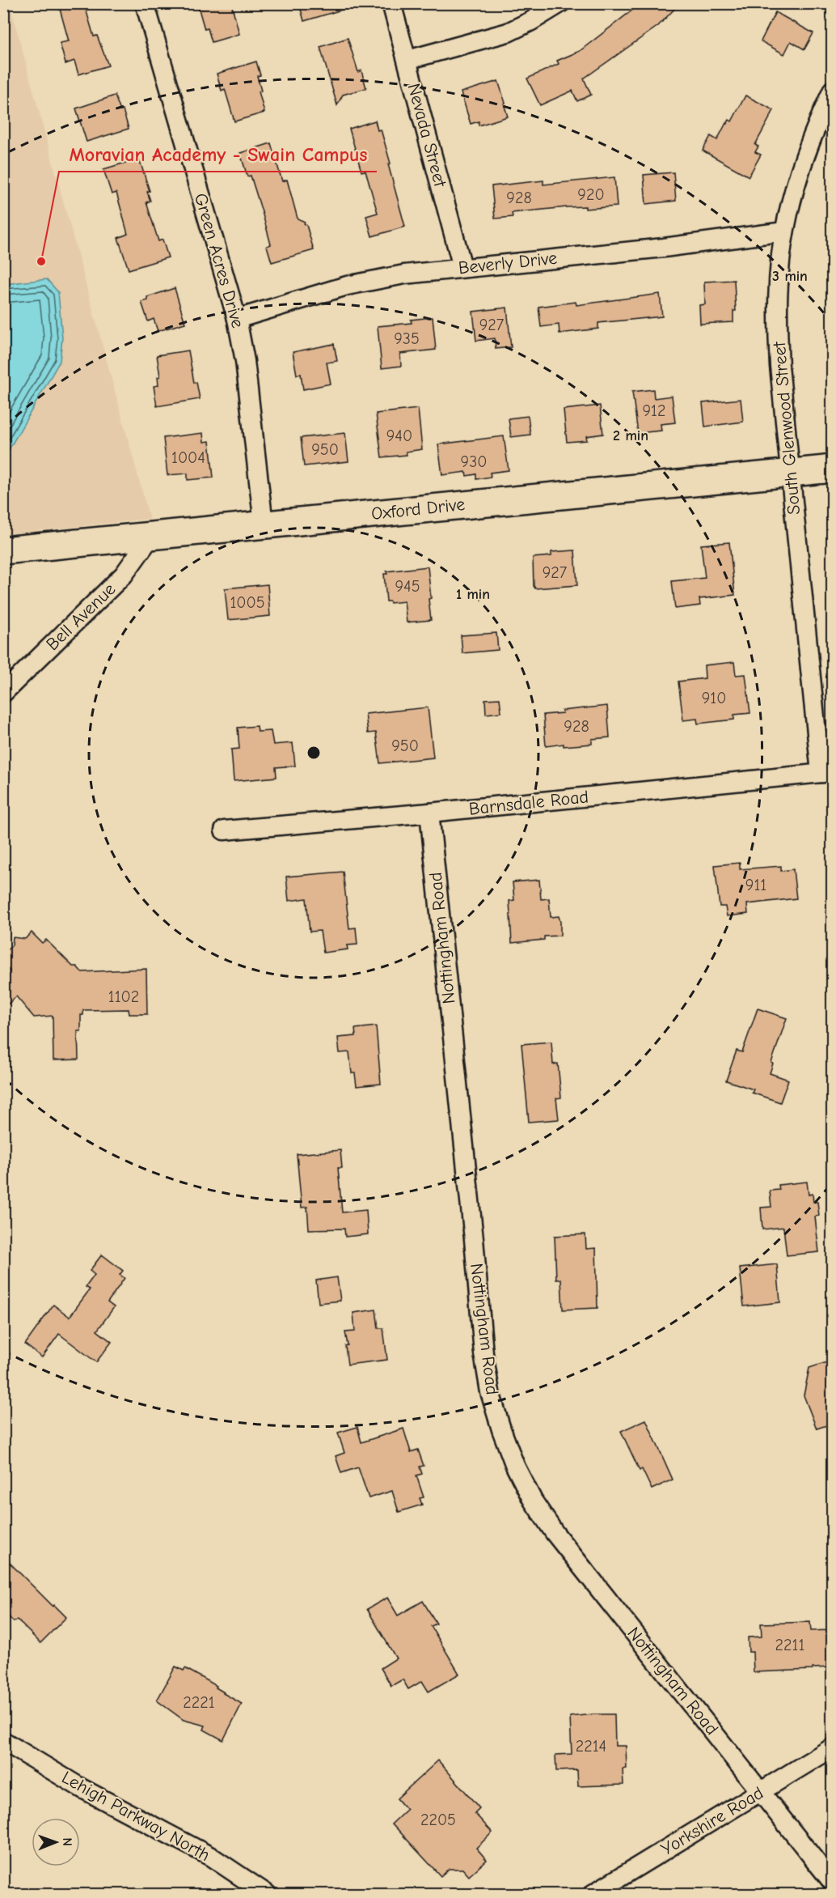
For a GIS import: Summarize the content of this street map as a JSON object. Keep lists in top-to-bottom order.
{
  "streets": {
    "main road": ["Oxford Drive"],
    "street": [
      "Nevada Street",
      "Green Acres Drive",
      "Beverly Drive",
      "South Glenwood Street",
      "Bell Avenue",
      "Barnsdale Road",
      "Nottingham Road",
      "Lehigh Parkway North",
      "Yorkshire Road"
    ]
  },
  "crossings": [
    ["Nevada Street", "Beverly Drive"],
    ["Green Acres Drive", "Beverly Drive"],
    ["Green Acres Drive", "Oxford Drive"],
    ["Beverly Drive", "South Glenwood Street"],
    ["South Glenwood Street", "Oxford Drive"],
    ["South Glenwood Street", "Barnsdale Road"],
    ["Oxford Drive", "Bell Avenue"],
    ["Barnsdale Road", "Nottingham Road"],
    ["Nottingham Road", "Yorkshire Road"]
  ],
  "places": ["Moravian Academy - Swain Campus"],
  "house_numbers": [
    "920",
    "928",
    "927",
    "935",
    "912",
    "940",
    "950",
    "1004",
    "930",
    "927",
    "945",
    "1005",
    "910",
    "928",
    "950",
    "911",
    "1102",
    "2211",
    "2221",
    "2214",
    "2205"
  ],
  "north": "right",
  "rings": ["3 min", "2 min", "1 min"]
}
